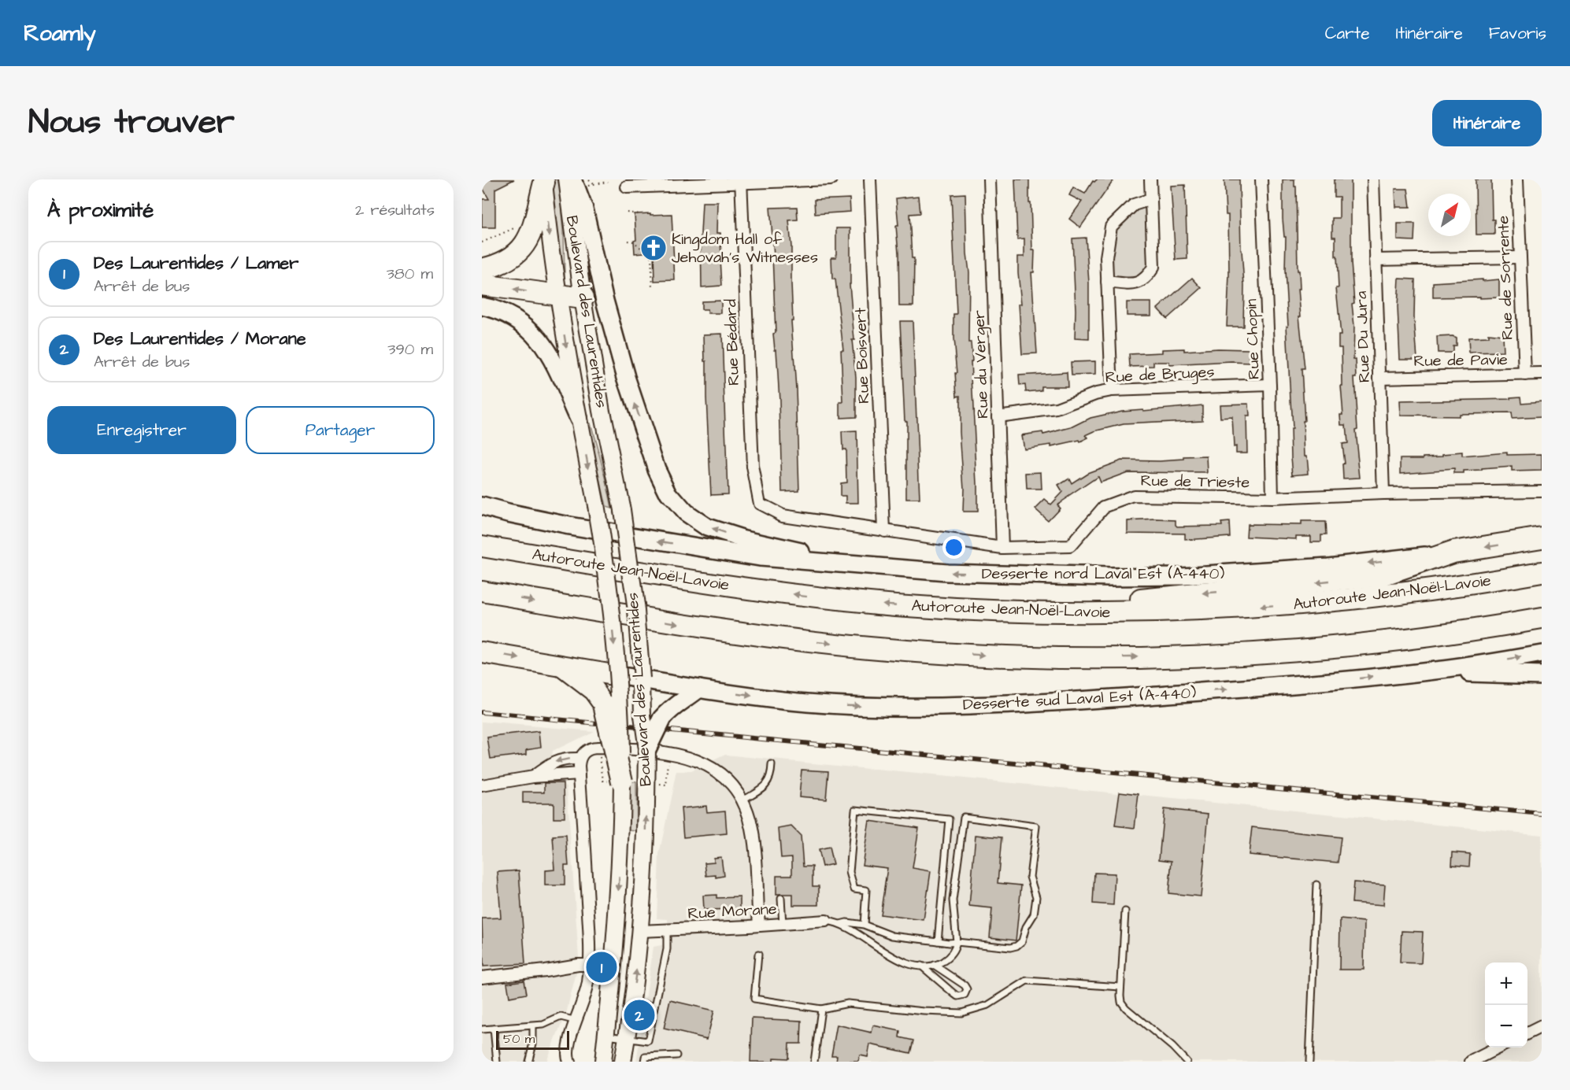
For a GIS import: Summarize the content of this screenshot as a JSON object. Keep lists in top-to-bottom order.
{
  "streets": {
    "highway": ["Autoroute Jean-Noël-Lavoie", "Desserte nord Laval Est (A-440)"],
    "main road": ["Boulevard des Laurentides", "Desserte sud Laval Est (A-440)"],
    "street": [
      "Rue de Sorrente",
      "Rue Du Jura",
      "Rue Chopin",
      "Rue Bédard",
      "Rue Boisvert",
      "Rue de Pavie",
      "Rue du Verger",
      "Rue de Bruges",
      "Rue de Trieste",
      "Rue Morane"
    ]
  },
  "crossings": [
    ["Rue de Sorrente", "Rue de Pavie"],
    ["Boulevard des Laurentides", "Desserte sud Laval Est (A-440)"],
    ["Boulevard des Laurentides", "Rue Morane"],
    ["Rue Du Jura", "Rue de Pavie"],
    ["Rue Du Jura", "Rue de Trieste"],
    ["Rue Chopin", "Rue de Bruges"],
    ["Rue Chopin", "Rue de Trieste"],
    ["Rue Bédard", "Rue de Trieste"],
    ["Rue Boisvert", "Rue de Trieste"],
    ["Rue du Verger", "Rue de Bruges"],
    ["Rue du Verger", "Rue de Trieste"]
  ],
  "one_way": ["Desserte nord Laval Est (A-440)", "Desserte sud Laval Est (A-440)"],
  "places": {
    "church": ["Kingdom Hall of Jehovah's Witnesses"]
  },
  "scale_bar": "50 m",
  "north": "top right",
  "page": {
    "header": "Roamly",
    "nav": ["Carte", "Itinéraire", "Favoris"],
    "title": "Nous trouver",
    "buttons": [
      "Itinéraire",
      ["Enregistrer", "Partager"]
    ],
    "heading": ["À proximité", "2 résultats"],
    "list": [
      {
        "mark": "1",
        "name": "Des Laurentides / Lamer",
        "note": "Arrêt de bus",
        "value": "380 m"
      },
      {
        "mark": "2",
        "name": "Des Laurentides / Morane",
        "note": "Arrêt de bus",
        "value": "390 m"
      }
    ],
    "pins": ["1", "2"],
    "map_buttons": ["+", "−"],
    "scale": "50 m"
  }
}
